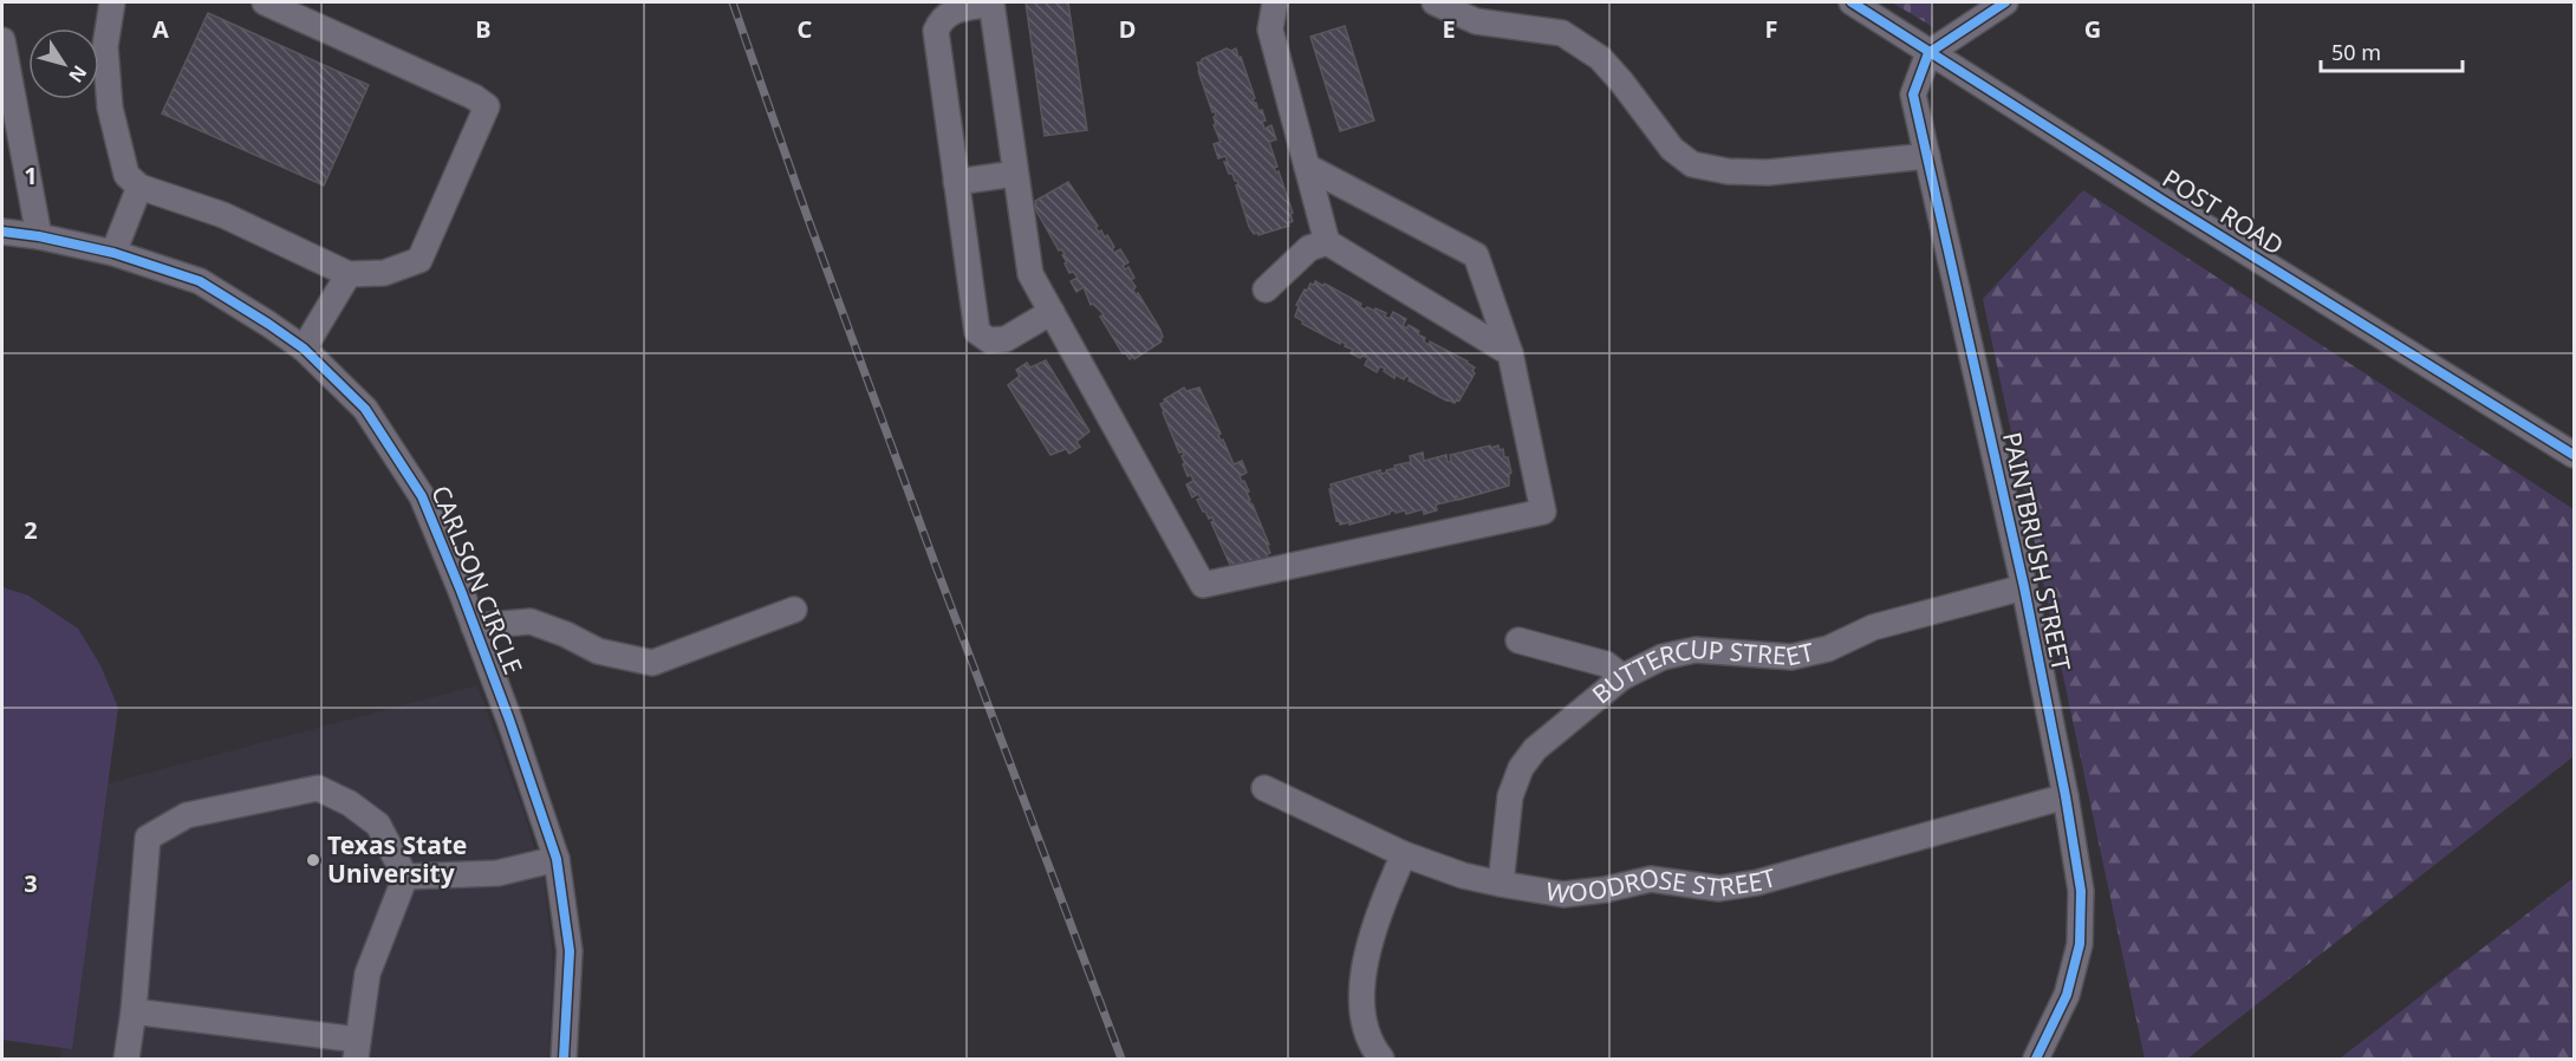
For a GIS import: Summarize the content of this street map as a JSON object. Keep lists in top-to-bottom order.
{
  "streets": {
    "street": [
      "POST ROAD",
      "PAINTBRUSH STREET",
      "CARLSON CIRCLE",
      "BUTTERCUP STREET",
      "WOODROSE STREET"
    ]
  },
  "crossings": [
    ["POST ROAD", "PAINTBRUSH STREET"],
    ["PAINTBRUSH STREET", "BUTTERCUP STREET"],
    ["PAINTBRUSH STREET", "WOODROSE STREET"],
    ["BUTTERCUP STREET", "WOODROSE STREET"]
  ],
  "places": ["Texas State University"],
  "scale_bar": "50 m",
  "north": "bottom right",
  "grid": {
    "columns": [
      "A",
      "B",
      "C",
      "D",
      "E",
      "F",
      "G"
    ],
    "rows": ["1", "2", "3"]
  }
}
